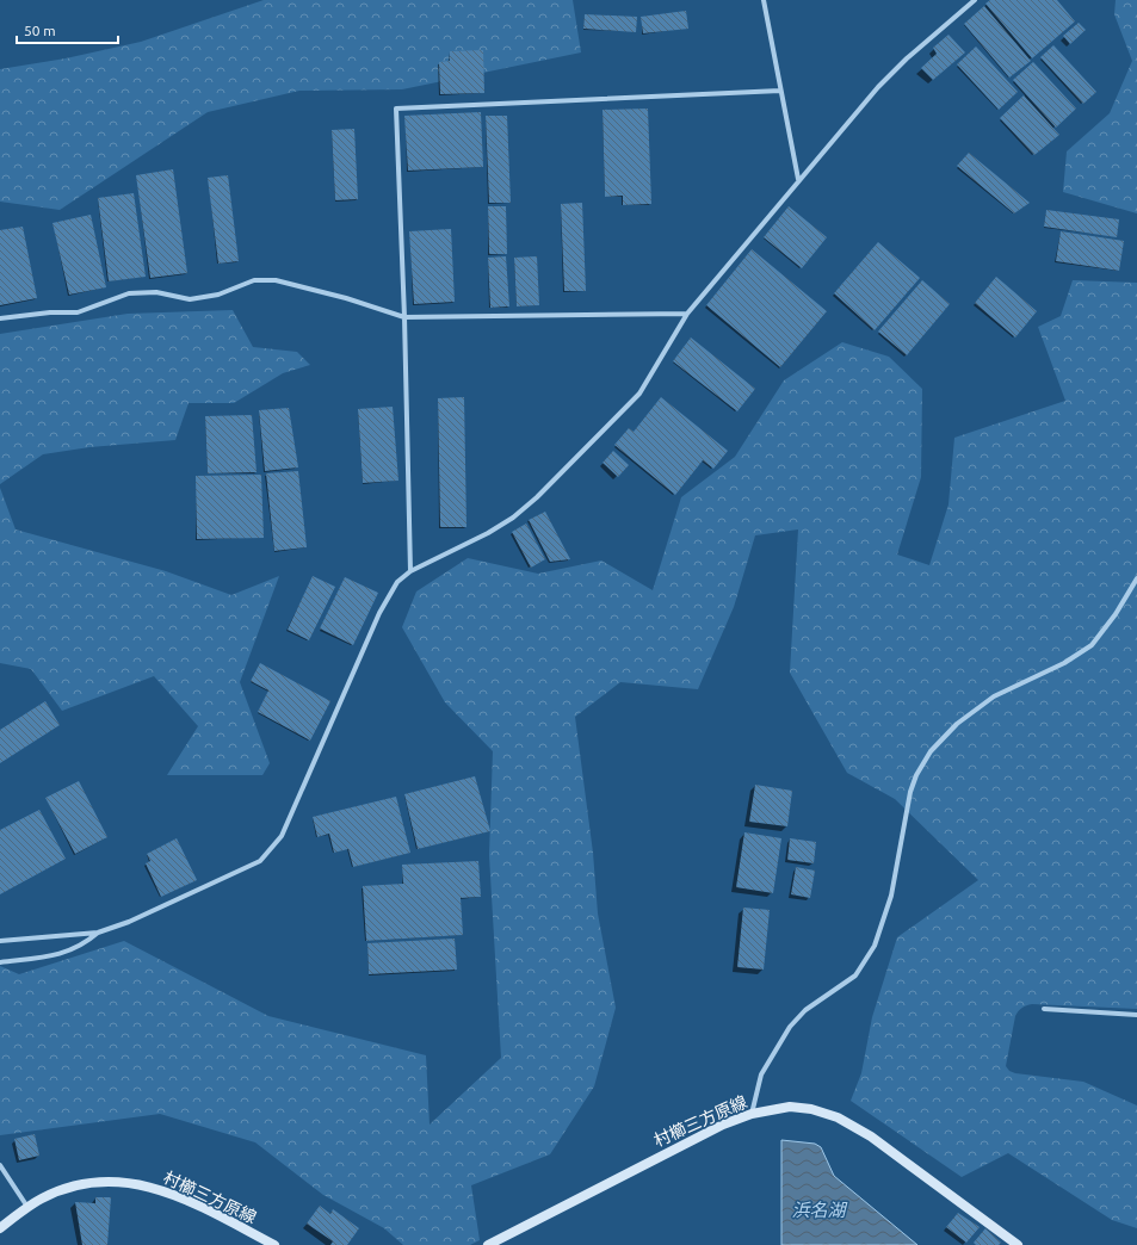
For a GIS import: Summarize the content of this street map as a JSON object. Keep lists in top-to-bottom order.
{
  "streets": {
    "main road": ["村櫛三方原線"]
  },
  "water": ["浜名湖"],
  "scale_bar": "50 m"
}
